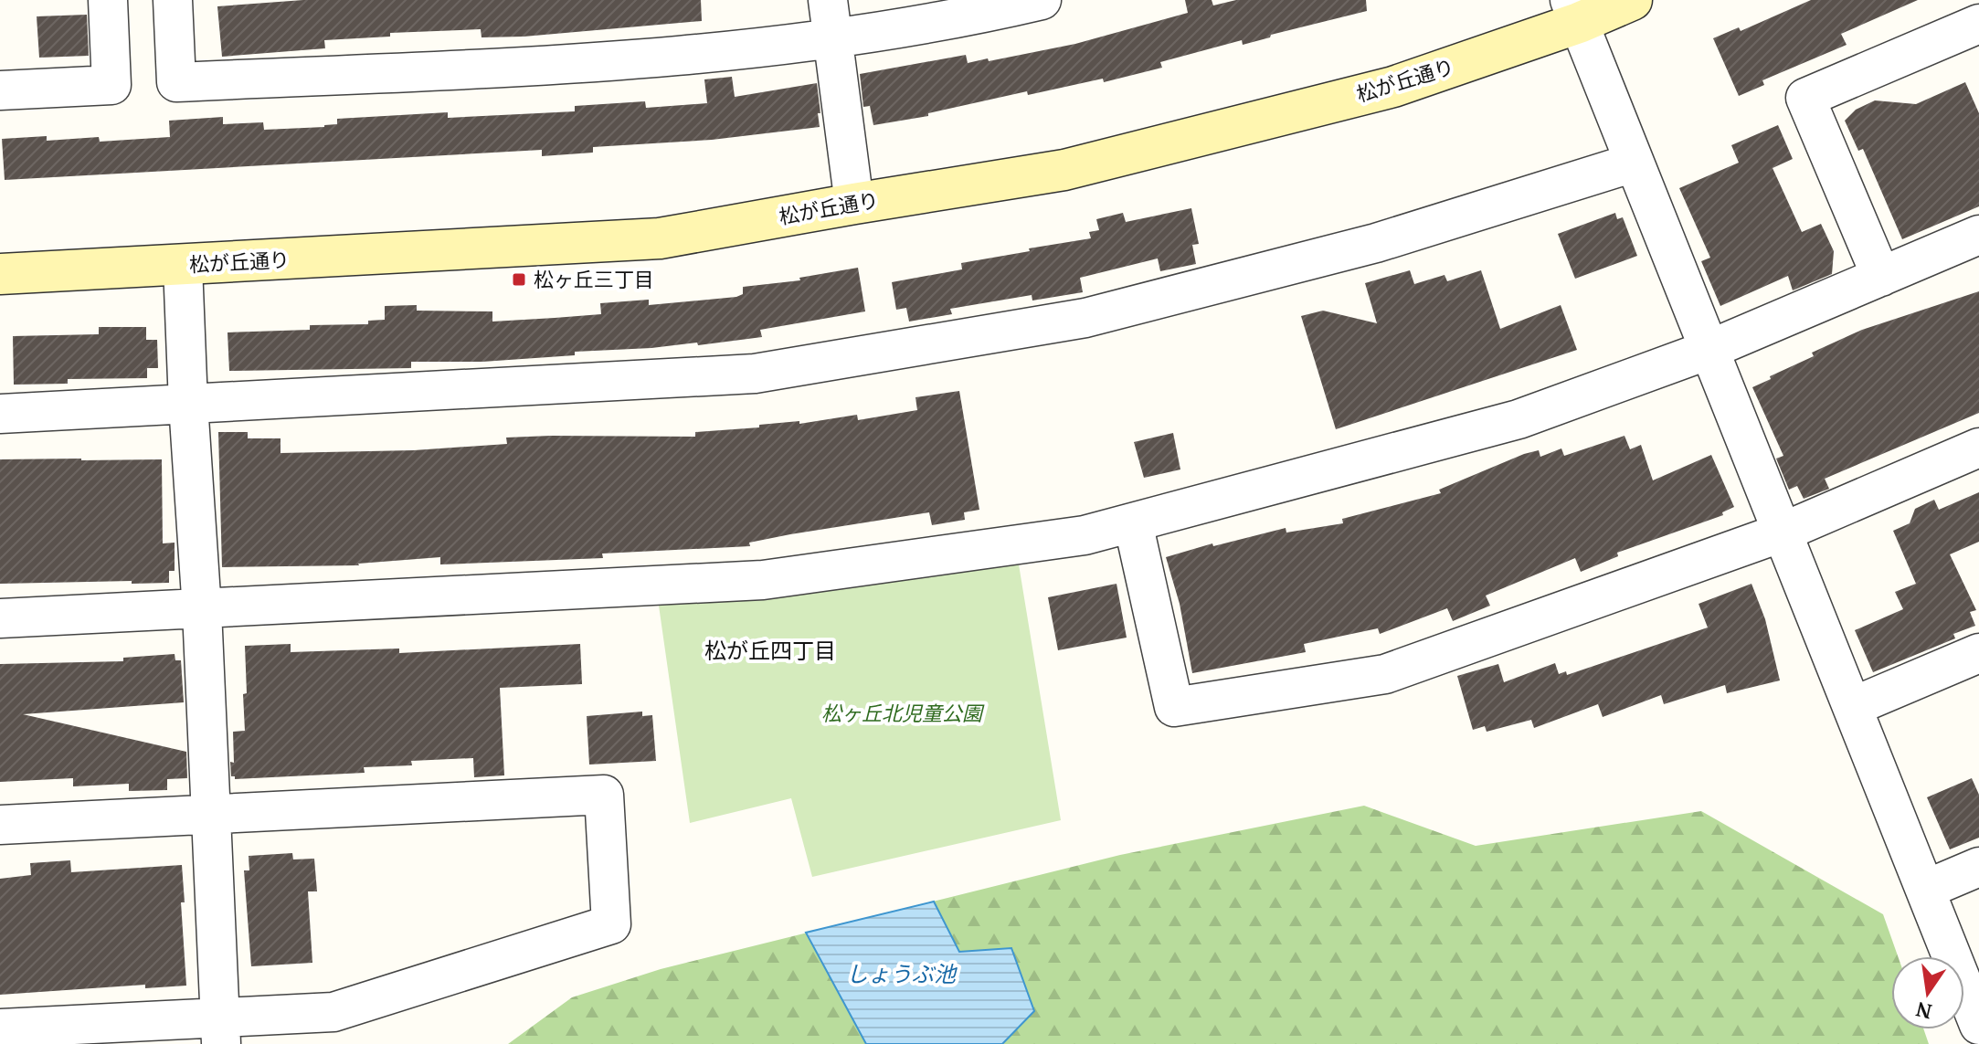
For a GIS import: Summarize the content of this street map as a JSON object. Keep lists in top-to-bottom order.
{
  "streets": {
    "street": ["松が丘通り"]
  },
  "districts": ["松が丘四丁目"],
  "water": ["しょうぶ池"],
  "parks": ["松ヶ丘北児童公園"],
  "places": {
    "transit": ["松ヶ丘三丁目"]
  },
  "north": "bottom"
}
